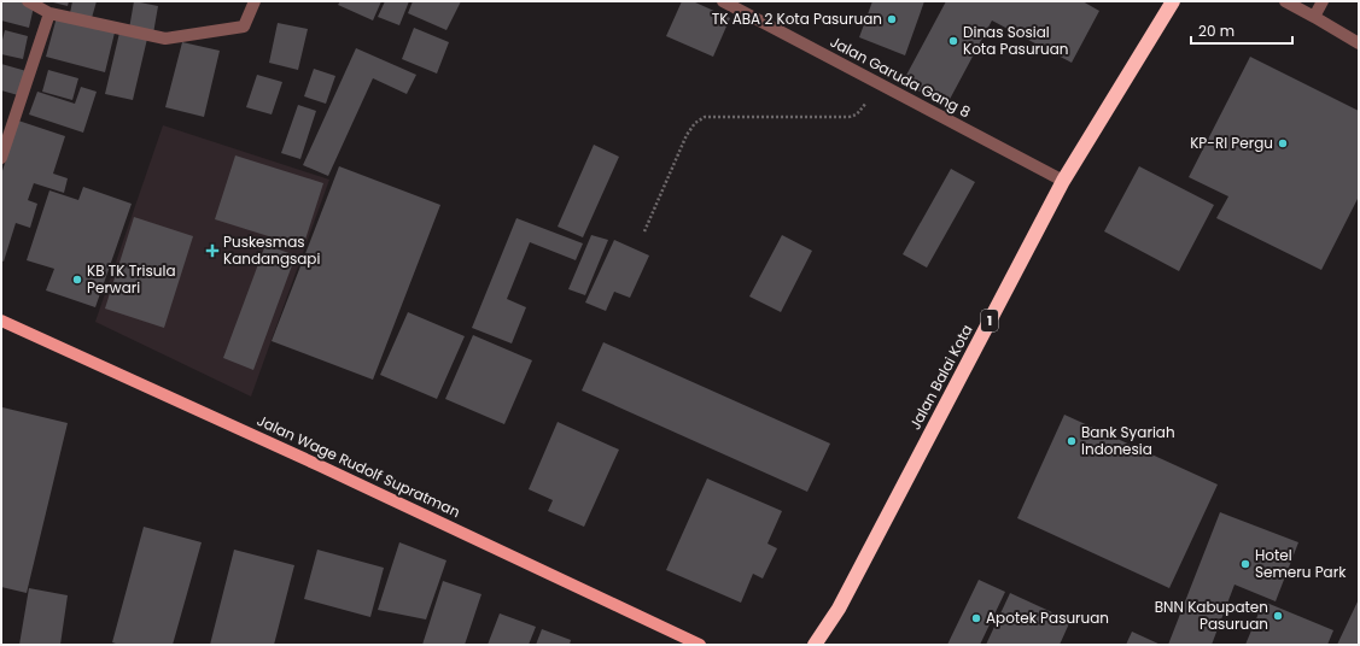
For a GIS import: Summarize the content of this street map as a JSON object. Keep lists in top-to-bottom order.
{
  "streets": {
    "highway": ["1", "Jalan Balai Kota"],
    "main road": ["Jalan Wage Rudolf Supratman"],
    "street": ["Jalan Garuda Gang 8"]
  },
  "crossings": [
    ["Jalan Garuda Gang 8", "Jalan Balai Kota"]
  ],
  "places": {
    "other": [
      "TK ABA 2 Kota Pasuruan",
      "Dinas Sosial Kota Pasuruan",
      "KP-RI Pergu",
      "KB TK Trisula Perwari",
      "Bank Syariah Indonesia",
      "Hotel Semeru Park",
      "BNN Kabupaten Pasuruan",
      "Apotek Pasuruan"
    ],
    "health": ["Puskesmas Kandangsapi"]
  },
  "scale_bar": "20 m"
}
